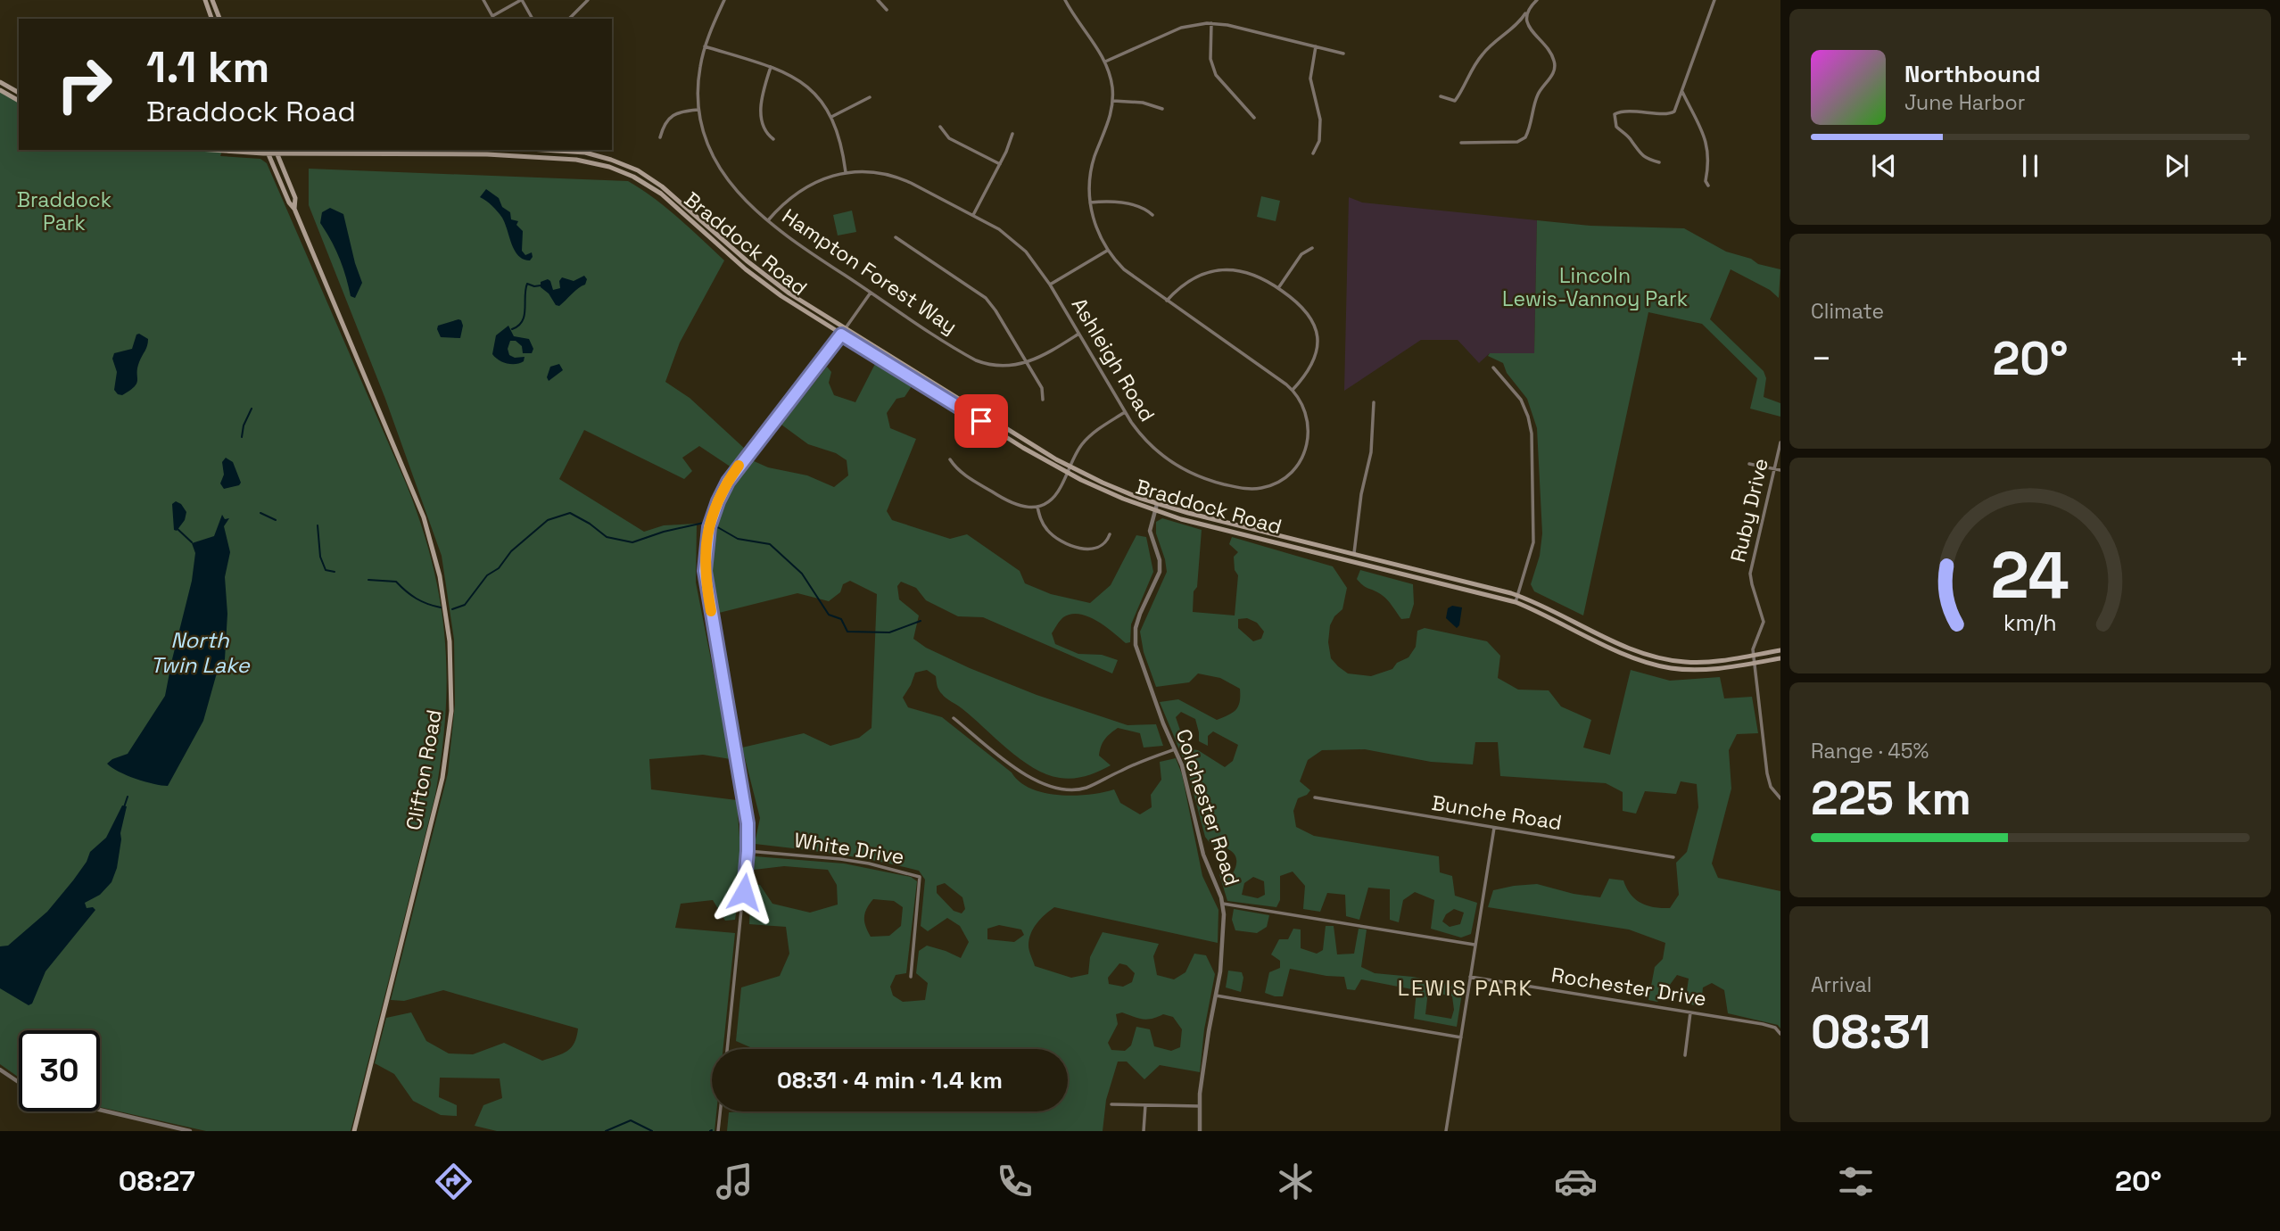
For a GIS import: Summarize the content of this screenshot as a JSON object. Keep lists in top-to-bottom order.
{
  "streets": {
    "main road": ["Braddock Road", "Clifton Road"],
    "street": [
      "Hampton Forest Way",
      "Ashleigh Road",
      "Ruby Drive",
      "Colchester Road",
      "Bunche Road",
      "White Drive",
      "Rochester Drive"
    ]
  },
  "crossings": [
    ["Braddock Road", "Ruby Drive"],
    ["Braddock Road", "Clifton Road"],
    ["Braddock Road", "Colchester Road"],
    ["Hampton Forest Way", "Ashleigh Road"]
  ],
  "districts": ["LEWIS PARK"],
  "water": ["North Twin Lake"],
  "parks": ["Braddock Park", "Lincoln Lewis-Vannoy Park"],
  "page": {
    "turn": ["1.1 km", "Braddock Road"],
    "song": ["Northbound", "June Harbor"],
    "tile": [
      "Climate",
      ["Range · 45%", "225 km"],
      ["Arrival", "08:31"]
    ],
    "heat": ["−", "20°", "+"],
    "limit": "30",
    "trip": "08:31 · 4 min · 1.4 km",
    "tabs": ["08:27", "20°"],
    "gauge": ["24", "km/h"]
  }
}
